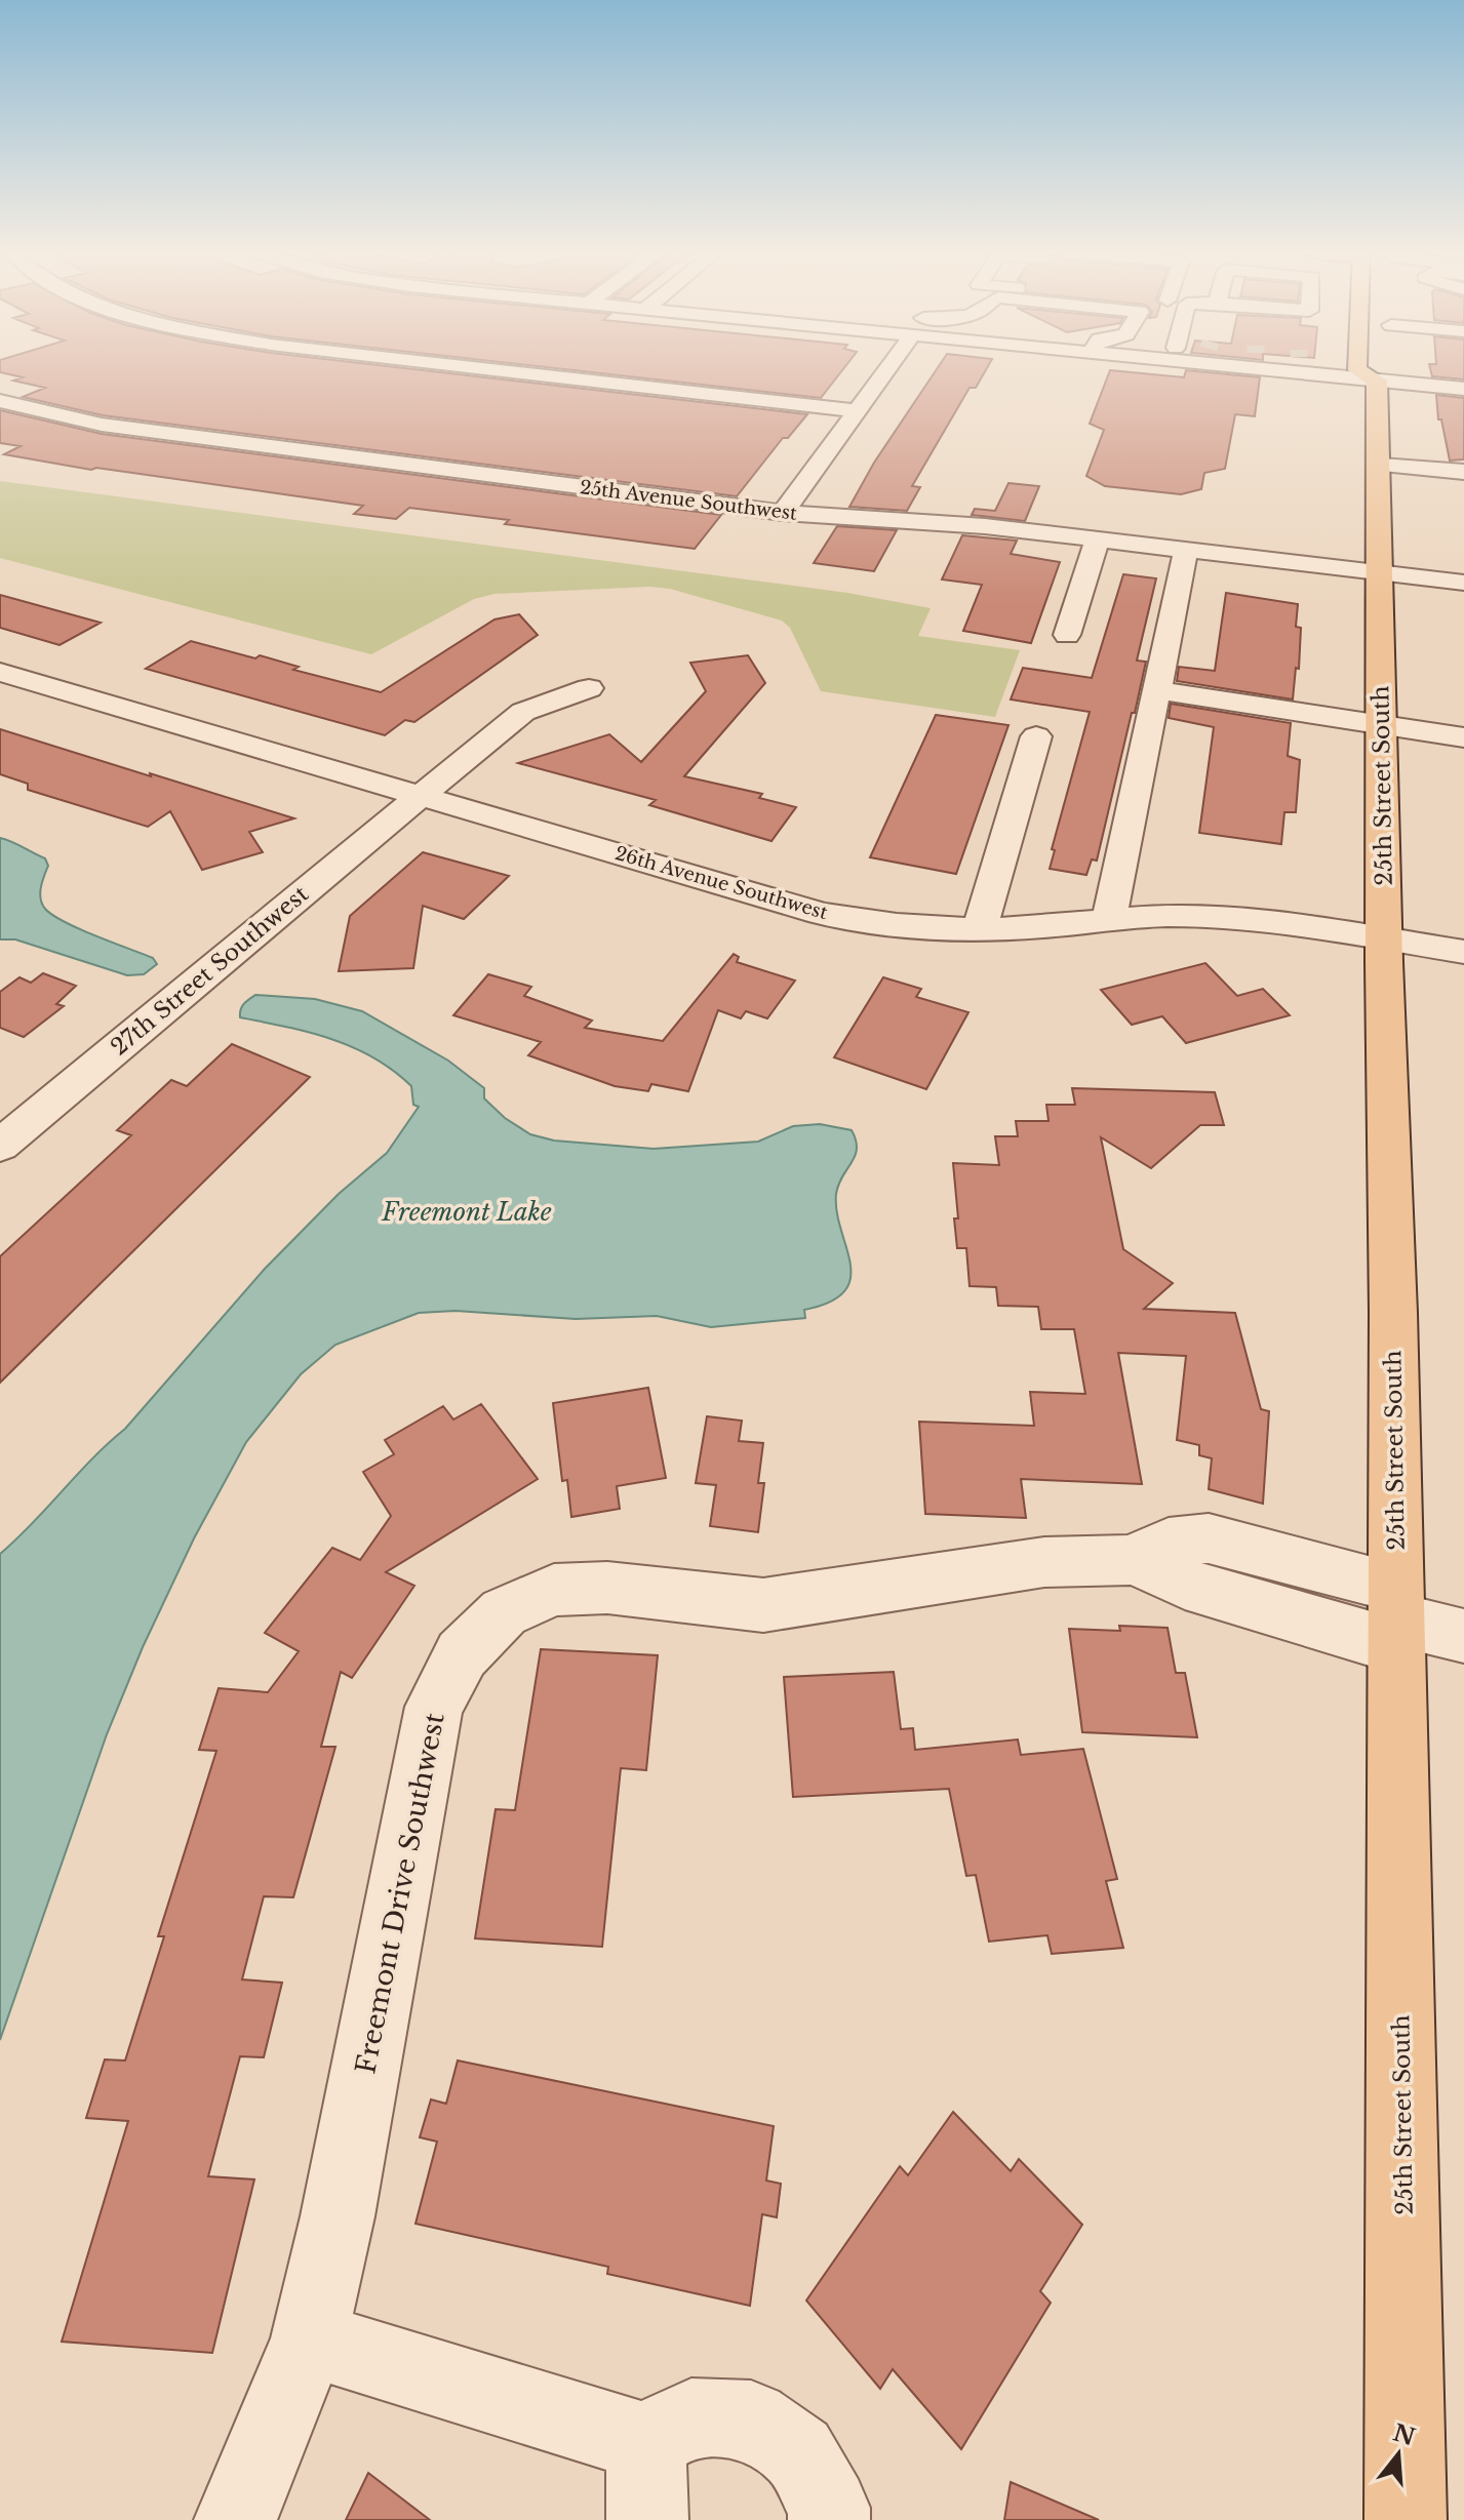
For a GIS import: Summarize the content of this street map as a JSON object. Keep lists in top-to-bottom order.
{
  "streets": {
    "main road": ["25th Street South"],
    "street": [
      "25th Avenue Southwest",
      "26th Avenue Southwest",
      "27th Street Southwest",
      "Freemont Drive Southwest"
    ]
  },
  "crossings": [
    ["25th Avenue Southwest", "25th Street South"],
    ["25th Street South", "26th Avenue Southwest"],
    ["25th Street South", "Freemont Drive Southwest"],
    ["26th Avenue Southwest", "27th Street Southwest"]
  ],
  "water": ["Freemont Lake"],
  "north": "top"
}
